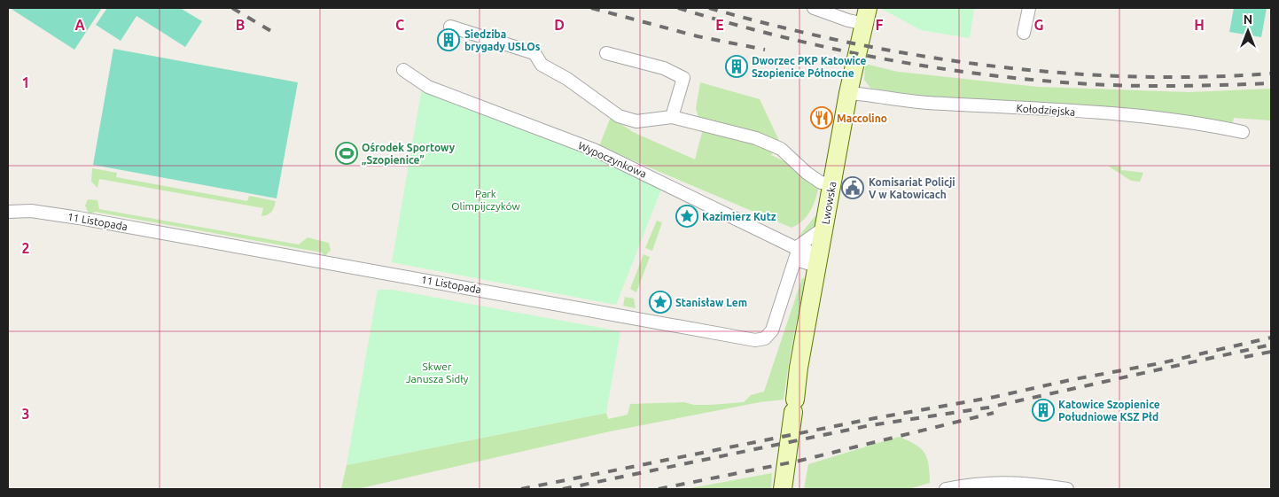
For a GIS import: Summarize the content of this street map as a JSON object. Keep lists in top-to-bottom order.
{
  "streets": {
    "street": [
      "Kołodziejska",
      "Wypoczynkowa",
      "Lwowska",
      "11 Listopada"
    ]
  },
  "crossings": [
    ["Kołodziejska", "Lwowska"],
    ["Wypoczynkowa", "Lwowska"],
    ["Wypoczynkowa", "11 Listopada"]
  ],
  "parks": ["Park Olimpijczyków", "Skwer Janusza Sidły"],
  "places": {
    "building": ["Siedziba brygady USLOs", "Dworzec PKP Katowice Szopienice Północne", "Katowice Szopienice Południowe KSZ Płd"],
    "restaurant": ["Maccolino"],
    "sports": ["Ośrodek Sportowy „Szopienice”"],
    "public building": ["Komisariat Policji V w Katowicach"],
    "place": ["Kazimierz Kutz", "Stanisław Lem"]
  },
  "north": "top",
  "grid": {
    "columns": [
      "A",
      "B",
      "C",
      "D",
      "E",
      "F",
      "G",
      "H"
    ],
    "rows": ["1", "2", "3"]
  }
}
